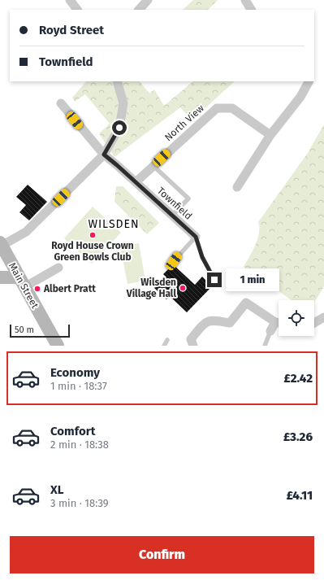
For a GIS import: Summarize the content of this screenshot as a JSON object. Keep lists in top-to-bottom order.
{
  "streets": {
    "street": ["North View", "Townfield", "Main Street"]
  },
  "crossings": [
    ["North View", "Townfield"]
  ],
  "districts": ["WILSDEN"],
  "places": ["Royd House Crown Green Bowls Club", "Wilsden Village Hall", "Albert Pratt"],
  "scale_bar": "50 m",
  "page": {
    "banner": ["Royd Street", "Townfield"],
    "bubble": "1 min",
    "scale": "50 m",
    "list": [
      {
        "name": "Economy",
        "note": "1 min · 18:37",
        "value": "£2.42"
      },
      {
        "name": "Comfort",
        "note": "2 min · 18:38",
        "value": "£3.26"
      },
      {
        "name": "XL",
        "note": "3 min · 18:39",
        "value": "£4.11"
      }
    ],
    "buttons": "Confirm"
  }
}
